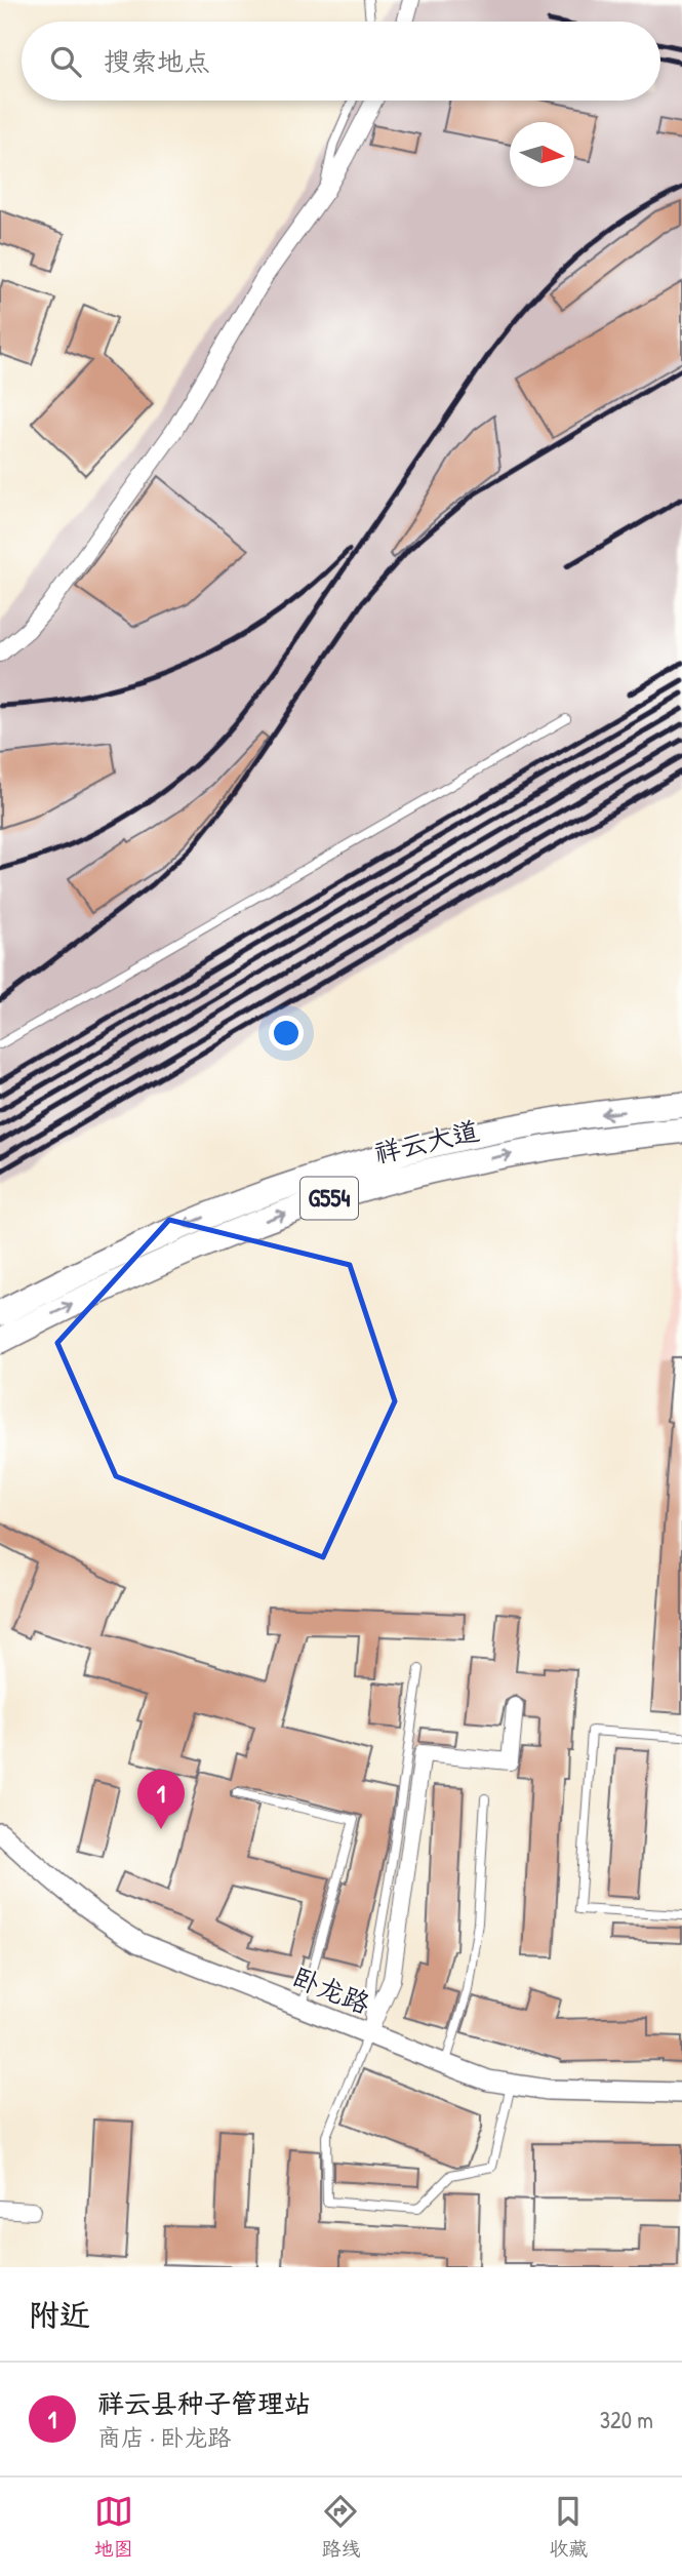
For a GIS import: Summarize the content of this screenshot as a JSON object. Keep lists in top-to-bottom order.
{
  "streets": {
    "highway": ["祥云大道", "G554"],
    "street": ["卧龙路"]
  },
  "north": "right",
  "page": {
    "search": "搜索地点",
    "pins": "1",
    "heading": "附近",
    "list": [
      {
        "mark": "1",
        "name": "祥云县种子管理站",
        "note": "商店 · 卧龙路",
        "value": "320 m"
      }
    ],
    "nav": ["地图", "路线", "收藏"]
  }
}
